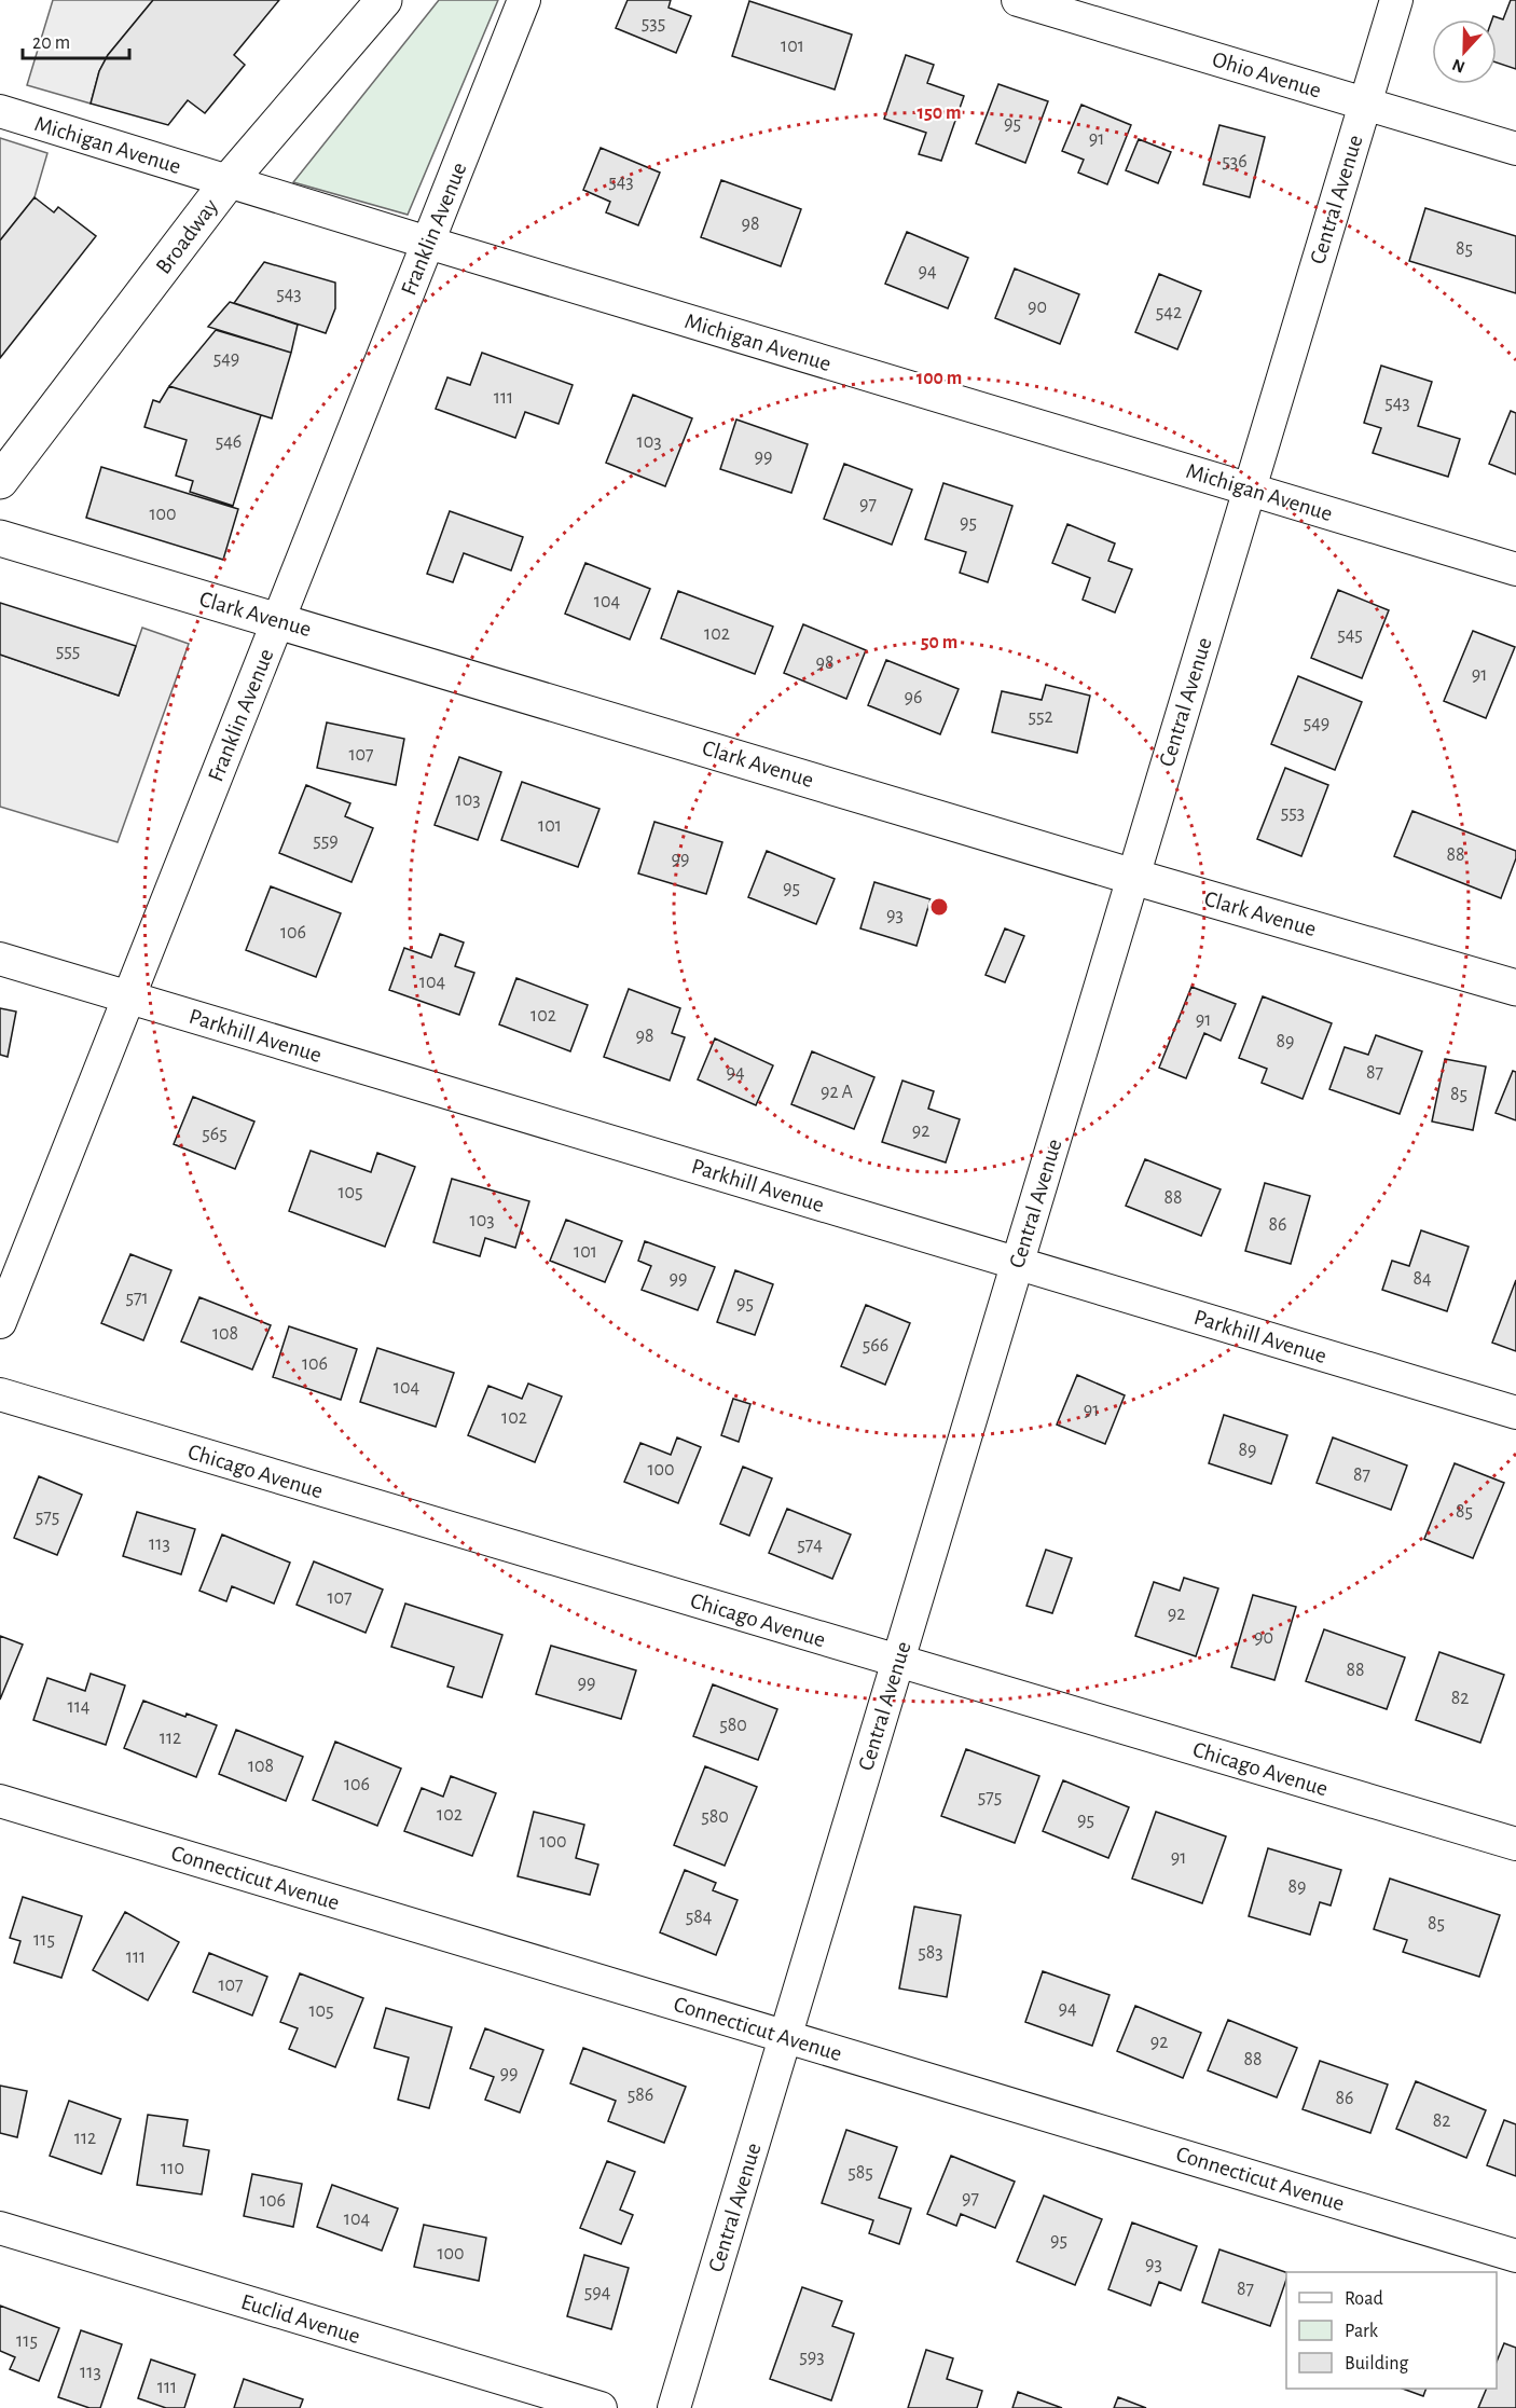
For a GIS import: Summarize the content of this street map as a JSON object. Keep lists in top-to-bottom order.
{
  "streets": {
    "street": [
      "Ohio Avenue",
      "Michigan Avenue",
      "Central Avenue",
      "Franklin Avenue",
      "Broadway",
      "Clark Avenue",
      "Parkhill Avenue",
      "Chicago Avenue",
      "Connecticut Avenue",
      "Euclid Avenue"
    ]
  },
  "crossings": [
    ["Ohio Avenue", "Central Avenue"],
    ["Michigan Avenue", "Central Avenue"],
    ["Michigan Avenue", "Franklin Avenue"],
    ["Michigan Avenue", "Broadway"],
    ["Central Avenue", "Clark Avenue"],
    ["Central Avenue", "Parkhill Avenue"],
    ["Central Avenue", "Chicago Avenue"],
    ["Central Avenue", "Connecticut Avenue"],
    ["Franklin Avenue", "Clark Avenue"],
    ["Franklin Avenue", "Parkhill Avenue"]
  ],
  "house_numbers": [
    "535",
    "101",
    "95",
    "91",
    "536",
    "543",
    "98",
    "85",
    "94",
    "543",
    "90",
    "542",
    "549",
    "111",
    "543",
    "546",
    "103",
    "99",
    "97",
    "100",
    "95",
    "104",
    "102",
    "545",
    "555",
    "98",
    "91",
    "96",
    "552",
    "549",
    "107",
    "103",
    "553",
    "101",
    "559",
    "88",
    "99",
    "95",
    "93",
    "106",
    "104",
    "102",
    "91",
    "98",
    "89",
    "94",
    "87",
    "92 A",
    "85",
    "92",
    "565",
    "105",
    "88",
    "103",
    "86",
    "101",
    "99",
    "84",
    "571",
    "95",
    "108",
    "566",
    "106",
    "104",
    "91",
    "102",
    "89",
    "100",
    "87",
    "85",
    "575",
    "113",
    "574",
    "107",
    "92",
    "90",
    "88",
    "99",
    "82",
    "114",
    "580",
    "112",
    "108",
    "106",
    "575",
    "102",
    "580",
    "95",
    "100",
    "91",
    "89",
    "584",
    "85",
    "115",
    "583",
    "111",
    "107",
    "94",
    "105",
    "92",
    "88",
    "99",
    "586",
    "86",
    "82",
    "112",
    "110",
    "585",
    "97",
    "106",
    "104",
    "95",
    "100",
    "93",
    "87",
    "594",
    "115",
    "593",
    "113",
    "111"
  ],
  "legend": ["Road", "Park", "Building"],
  "scale_bar": "20 m",
  "north": "bottom",
  "rings": ["150 m", "100 m", "50 m"]
}
